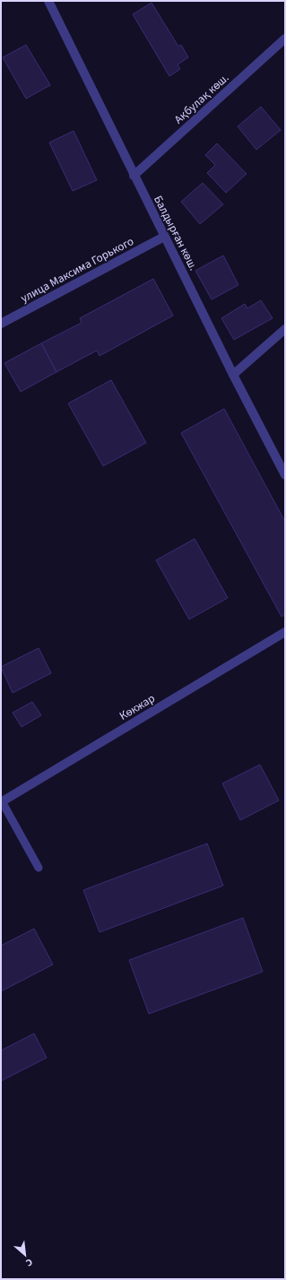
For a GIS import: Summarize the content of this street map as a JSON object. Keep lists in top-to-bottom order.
{
  "streets": {
    "street": [
      "Ақбулақ көш.",
      "Балдырған көш.",
      "улица Максима Горького",
      "Көкжар"
    ]
  },
  "crossings": [
    ["Ақбулақ көш.", "Балдырған көш."],
    ["Балдырған көш.", "улица Максима Горького"]
  ],
  "north": "bottom right"
}
